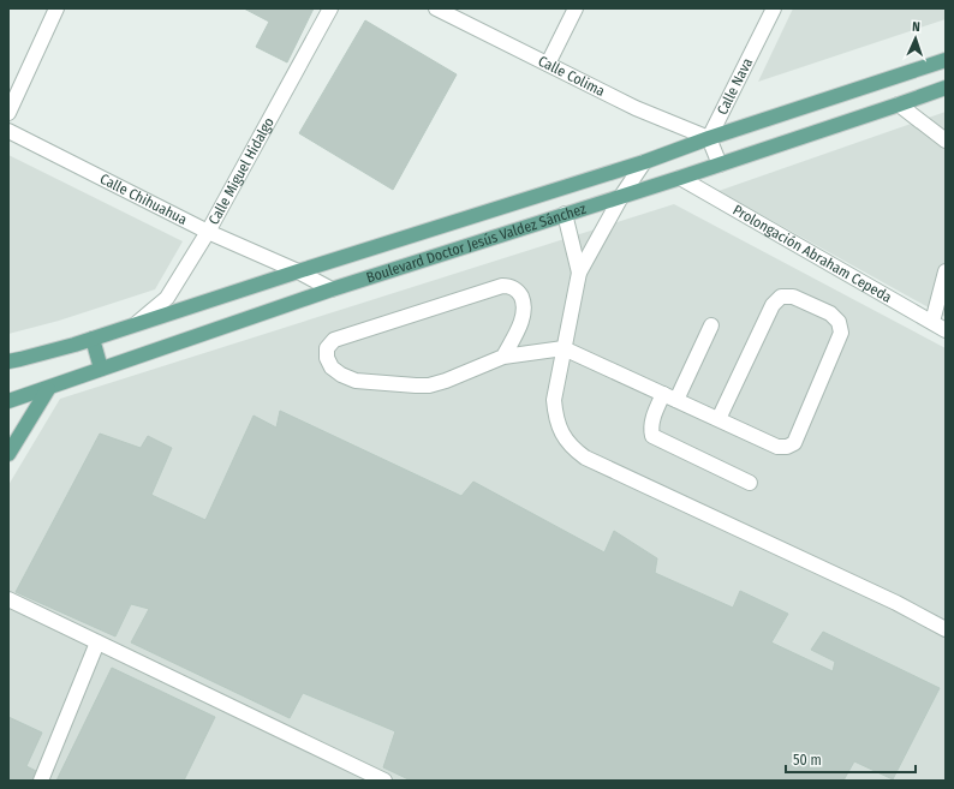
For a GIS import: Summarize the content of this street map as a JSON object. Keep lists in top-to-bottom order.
{
  "streets": {
    "main road": ["Boulevard Doctor Jesús Valdez Sánchez"],
    "street": [
      "Calle Colima",
      "Calle Nava",
      "Calle Miguel Hidalgo",
      "Calle Chihuahua",
      "Prolongación Abraham Cepeda"
    ]
  },
  "crossings": [
    ["Calle Colima", "Calle Nava"],
    ["Calle Colima", "Boulevard Doctor Jesús Valdez Sánchez"],
    ["Calle Nava", "Boulevard Doctor Jesús Valdez Sánchez"],
    ["Calle Miguel Hidalgo", "Calle Chihuahua"],
    ["Calle Miguel Hidalgo", "Boulevard Doctor Jesús Valdez Sánchez"],
    ["Calle Chihuahua", "Boulevard Doctor Jesús Valdez Sánchez"],
    ["Boulevard Doctor Jesús Valdez Sánchez", "Prolongación Abraham Cepeda"]
  ],
  "scale_bar": "50 m",
  "north": "top"
}
